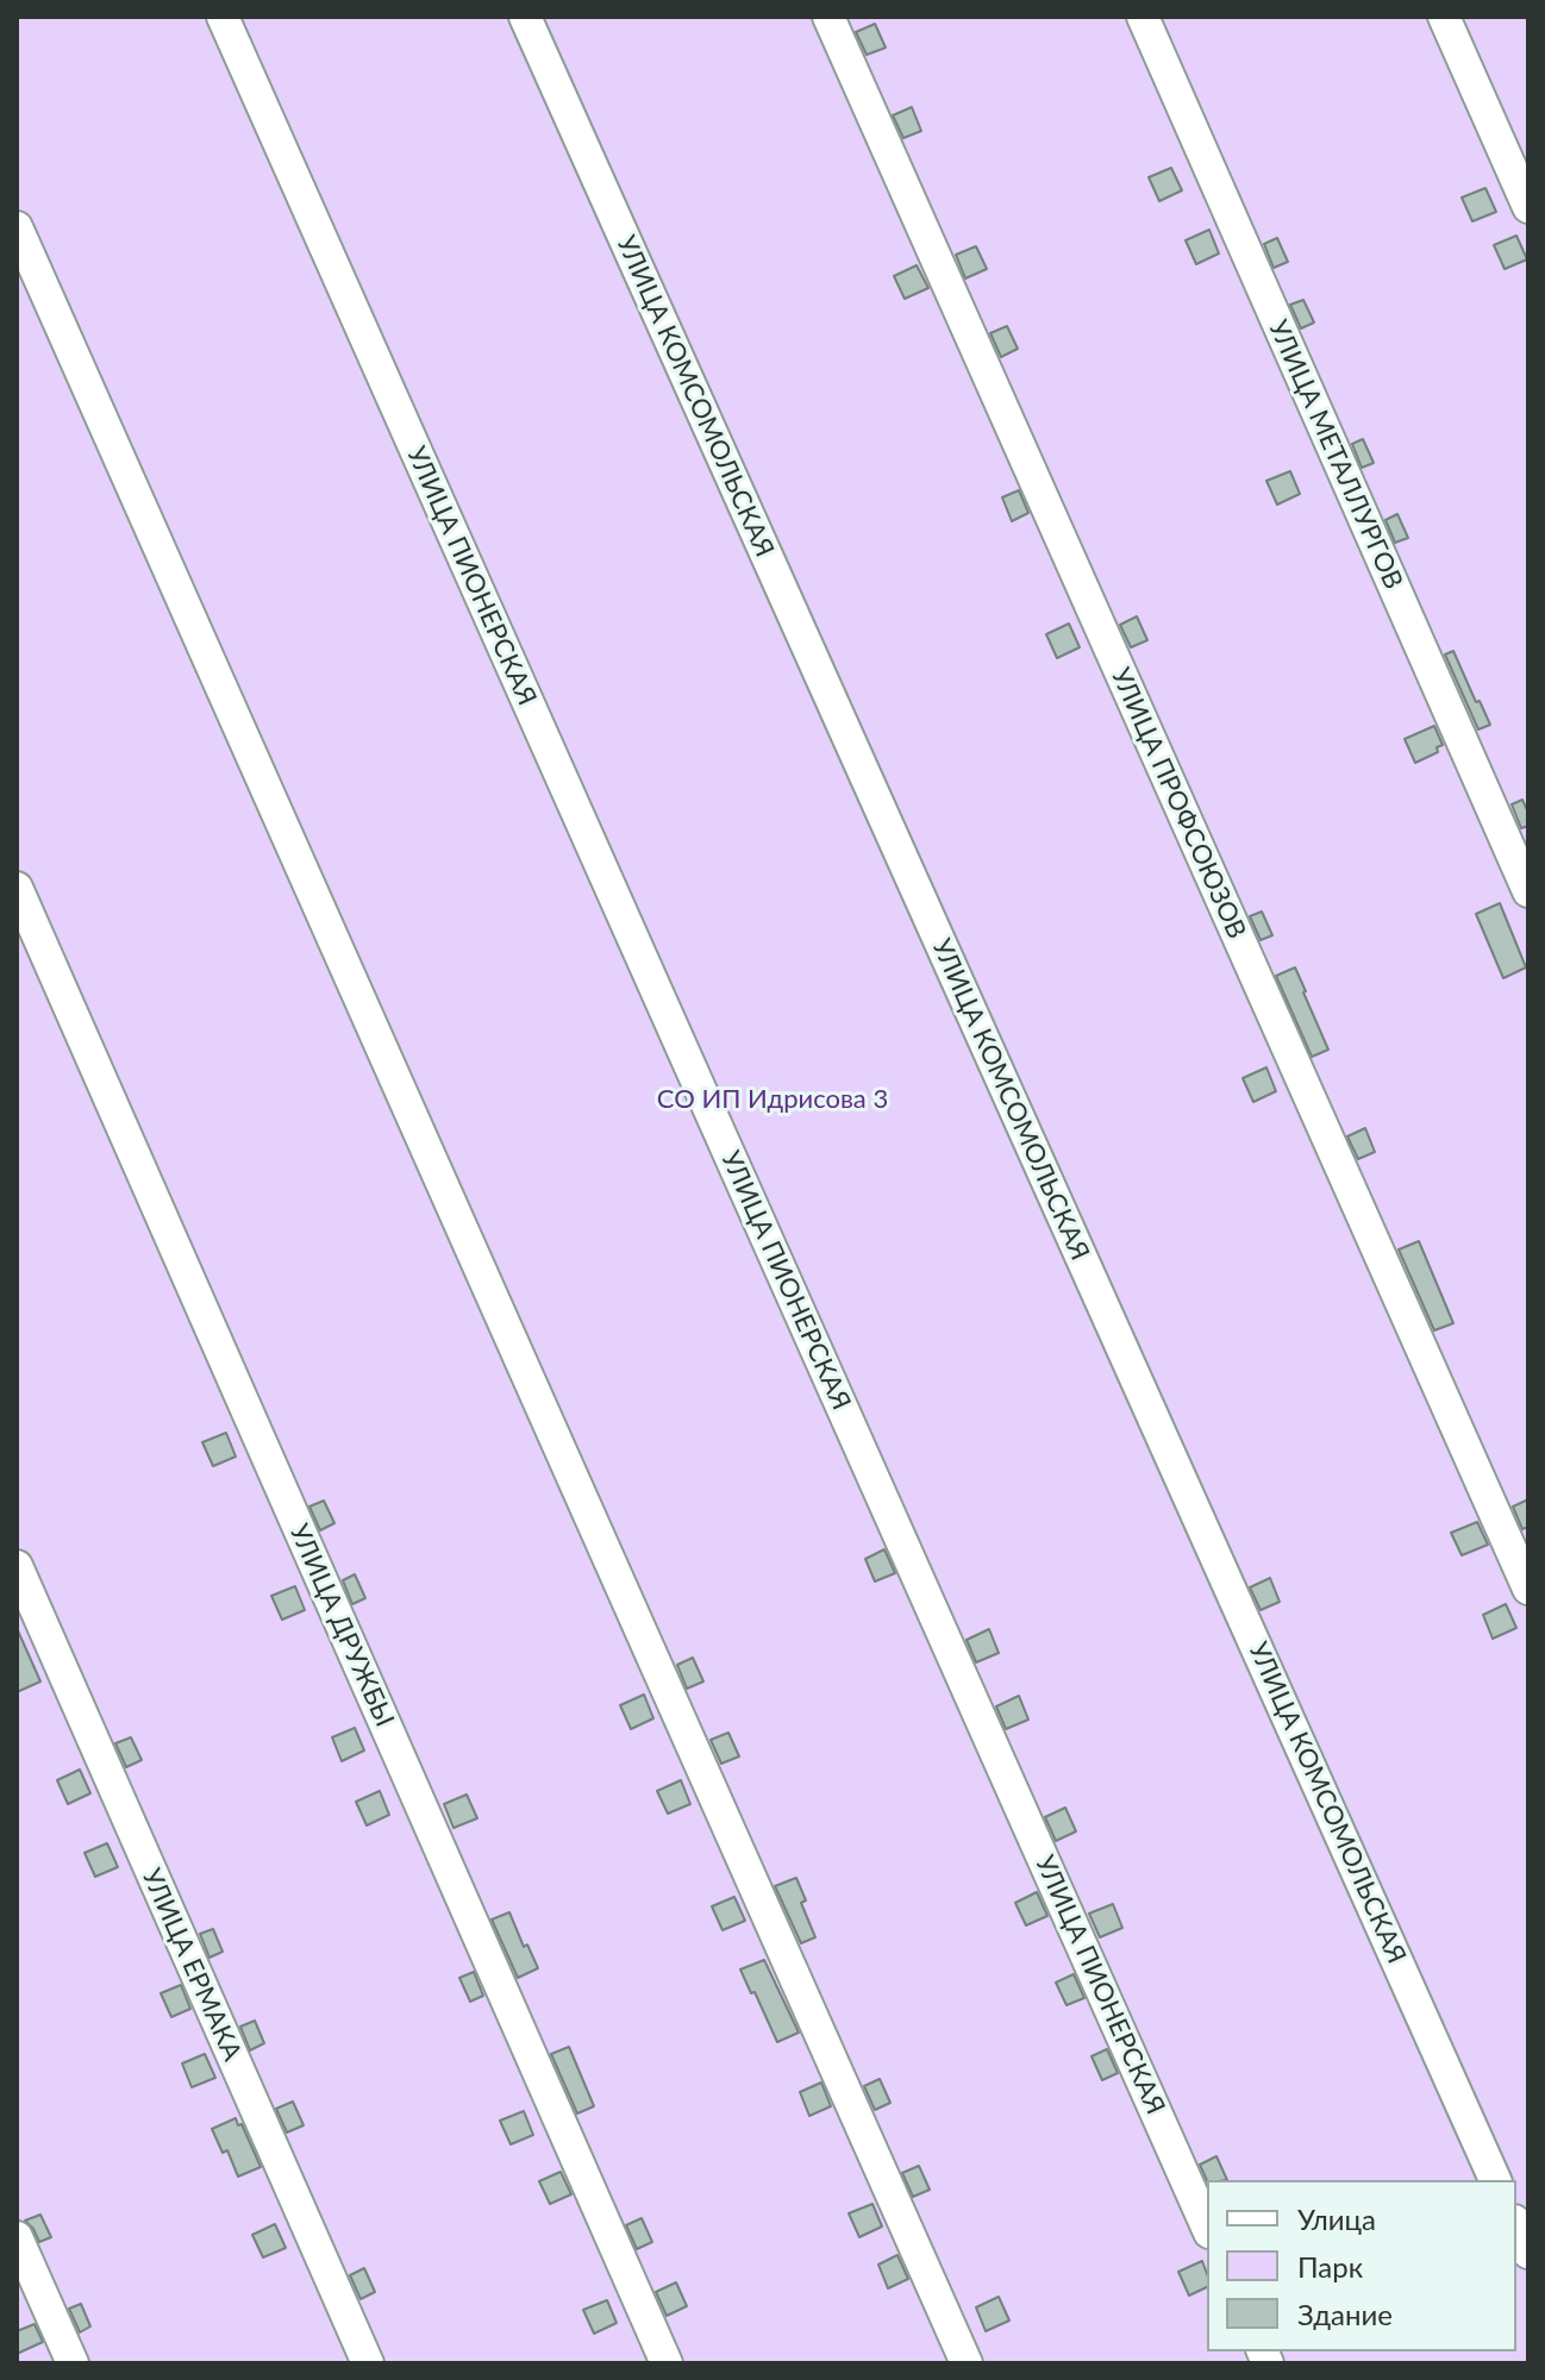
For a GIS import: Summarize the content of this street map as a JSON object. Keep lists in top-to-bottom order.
{
  "streets": {
    "street": [
      "УЛИЦА КОМСОМОЛЬСКАЯ",
      "УЛИЦА МЕТАЛЛУРГОВ",
      "УЛИЦА ПИОНЕРСКАЯ",
      "УЛИЦА ПРОФСОЮЗОВ",
      "УЛИЦА ДРУЖБЫ",
      "УЛИЦА ЕРМАКА"
    ]
  },
  "parks": ["СО ИП Идрисова 3"],
  "legend": ["Улица", "Парк", "Здание"]
}
